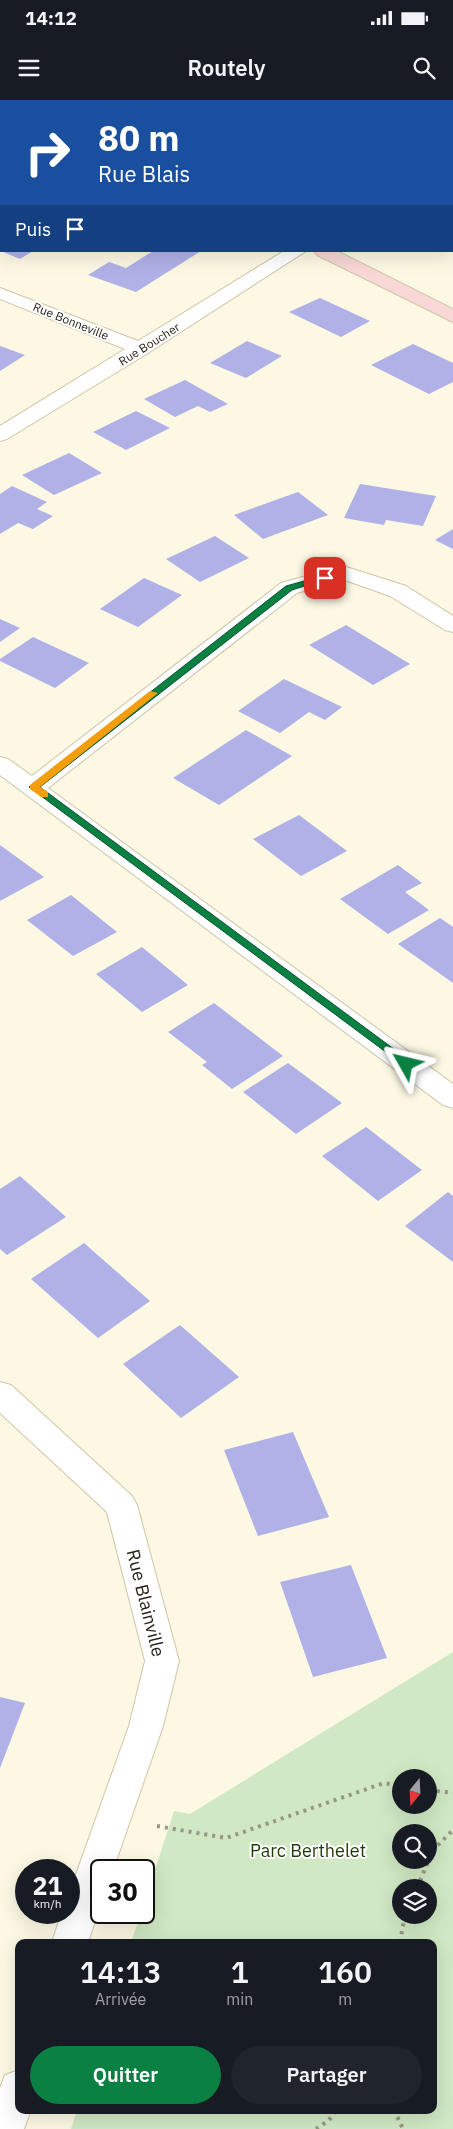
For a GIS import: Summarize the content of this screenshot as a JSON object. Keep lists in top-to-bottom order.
{
  "streets": {
    "street": ["Rue Bonneville", "Rue Boucher", "Rue Blainville"]
  },
  "crossings": [
    ["Rue Bonneville", "Rue Boucher"]
  ],
  "parks": ["Parc Berthelet"],
  "north": "bottom",
  "page": {
    "status": "14:12",
    "header": "Routely",
    "turn": ["80 m", "Rue Blais"],
    "then": "Puis",
    "speed": "21 km/h",
    "limit": "30",
    "eta": [
      "14:13",
      "Arrivée",
      "1",
      "min",
      "160",
      "m"
    ],
    "buttons": ["Quitter", "Partager"]
  }
}
